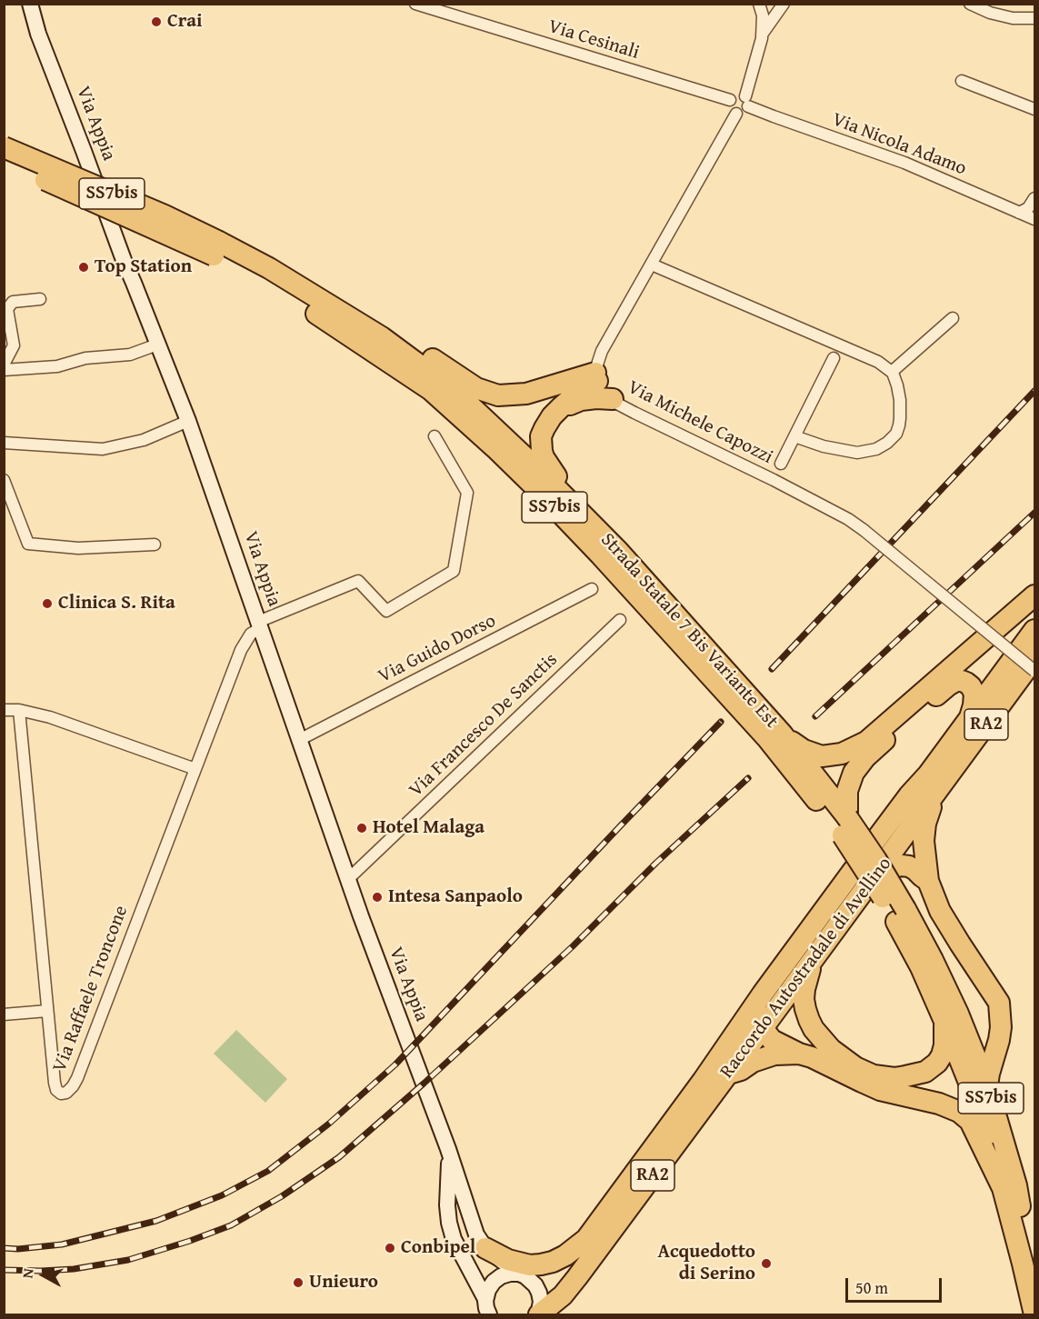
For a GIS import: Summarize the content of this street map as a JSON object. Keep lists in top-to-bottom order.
{
  "streets": {
    "highway": [
      "SS7bis",
      "Strada Statale 7 Bis Variante Est",
      "RA2",
      "Raccordo Autostradale di Avellino"
    ],
    "street": [
      "Via Cesinali",
      "Via Appia",
      "Via Nicola Adamo",
      "Via Michele Capozzi",
      "Via Guido Dorso",
      "Via Francesco De Sanctis",
      "Via Raffaele Troncone"
    ]
  },
  "crossings": [
    ["Via Cesinali", "Via Nicola Adamo"],
    ["Via Appia", "Via Guido Dorso"],
    ["Via Appia", "Via Francesco De Sanctis"],
    ["Via Appia", "Raccordo Autostradale di Avellino"],
    ["Via Appia", "Via Raffaele Troncone"],
    ["SS7bis", "Strada Statale 7 Bis Variante Est"]
  ],
  "places": [
    "Crai",
    "Top Station",
    "Clinica S. Rita",
    "Hotel Malaga",
    "Intesa Sanpaolo",
    "Conbipel",
    "Acquedotto di Serino",
    "Unieuro"
  ],
  "scale_bar": "50 m",
  "north": "left"
}
